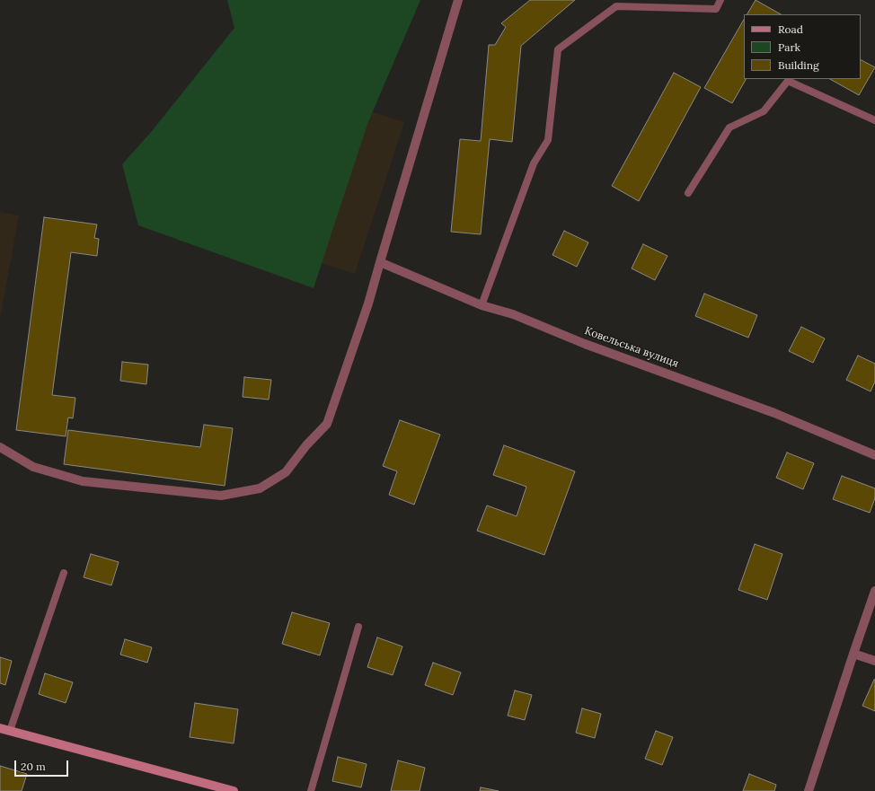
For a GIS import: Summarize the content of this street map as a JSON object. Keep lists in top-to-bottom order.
{
  "streets": {
    "street": ["Ковельська вулиця"]
  },
  "legend": ["Road", "Park", "Building"],
  "scale_bar": "20 m"
}
